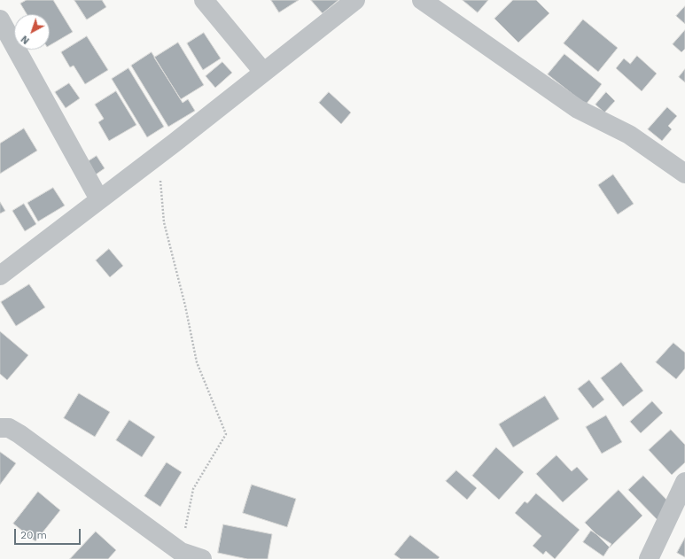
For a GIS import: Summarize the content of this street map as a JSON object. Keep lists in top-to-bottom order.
{
  "scale_bar": "20 m",
  "north": "bottom left"
}
